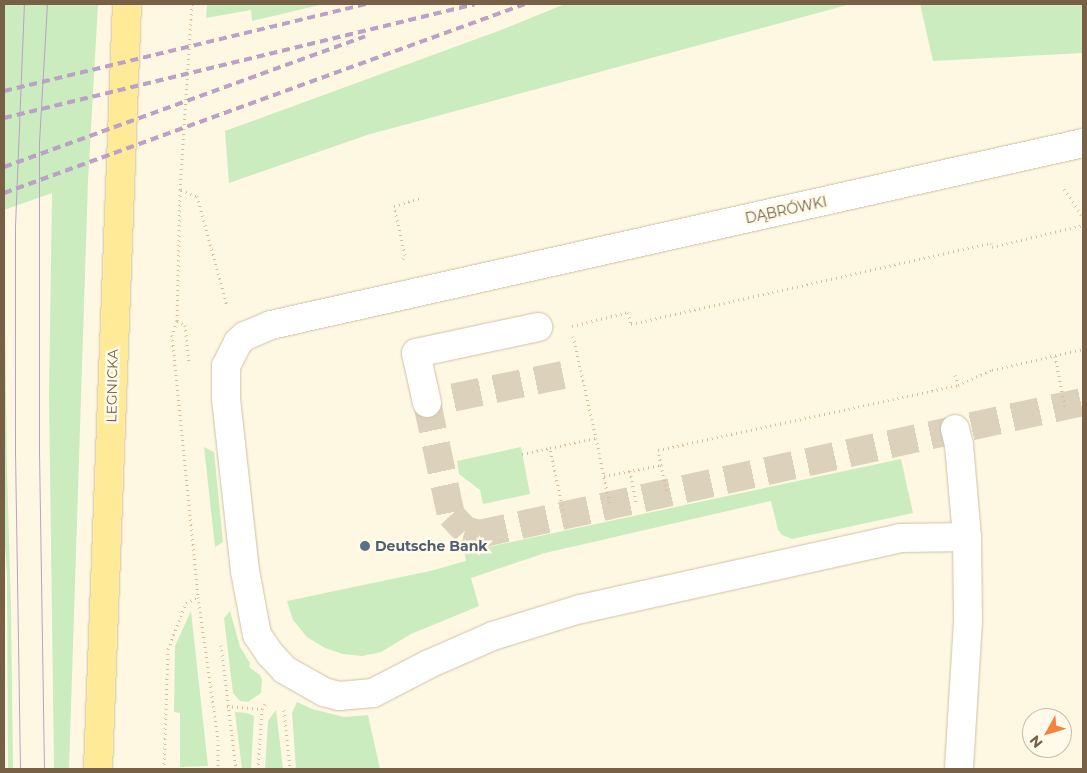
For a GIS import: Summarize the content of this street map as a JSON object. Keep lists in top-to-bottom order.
{
  "streets": {
    "main road": ["LEGNICKA"],
    "lane": ["DĄBRÓWKI"]
  },
  "places": ["Deutsche Bank"],
  "north": "bottom left"
}
